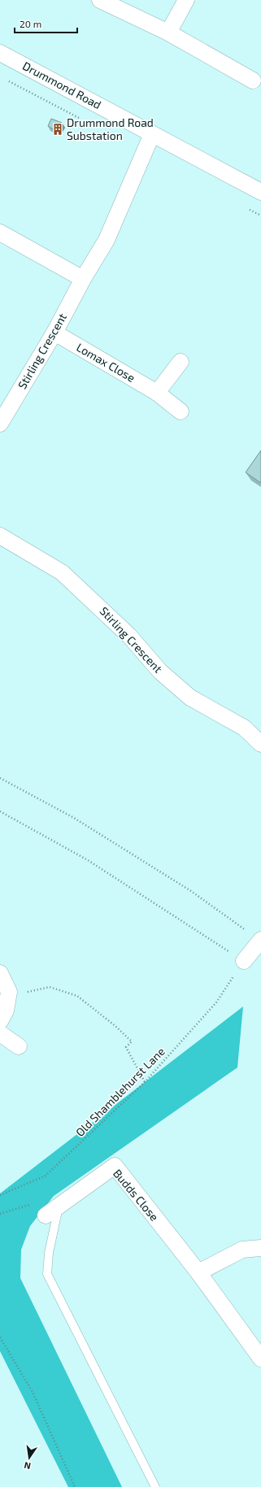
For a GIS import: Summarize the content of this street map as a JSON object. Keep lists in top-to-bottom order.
{
  "streets": {
    "street": [
      "Drummond Road",
      "Stirling Crescent",
      "Lomax Close",
      "Budds Close"
    ],
    "path": ["Old Shamblehurst Lane"]
  },
  "crossings": [
    ["Drummond Road", "Stirling Crescent"],
    ["Stirling Crescent", "Lomax Close"]
  ],
  "places": {
    "building": ["Drummond Road Substation"]
  },
  "scale_bar": "20 m",
  "north": "bottom"
}
